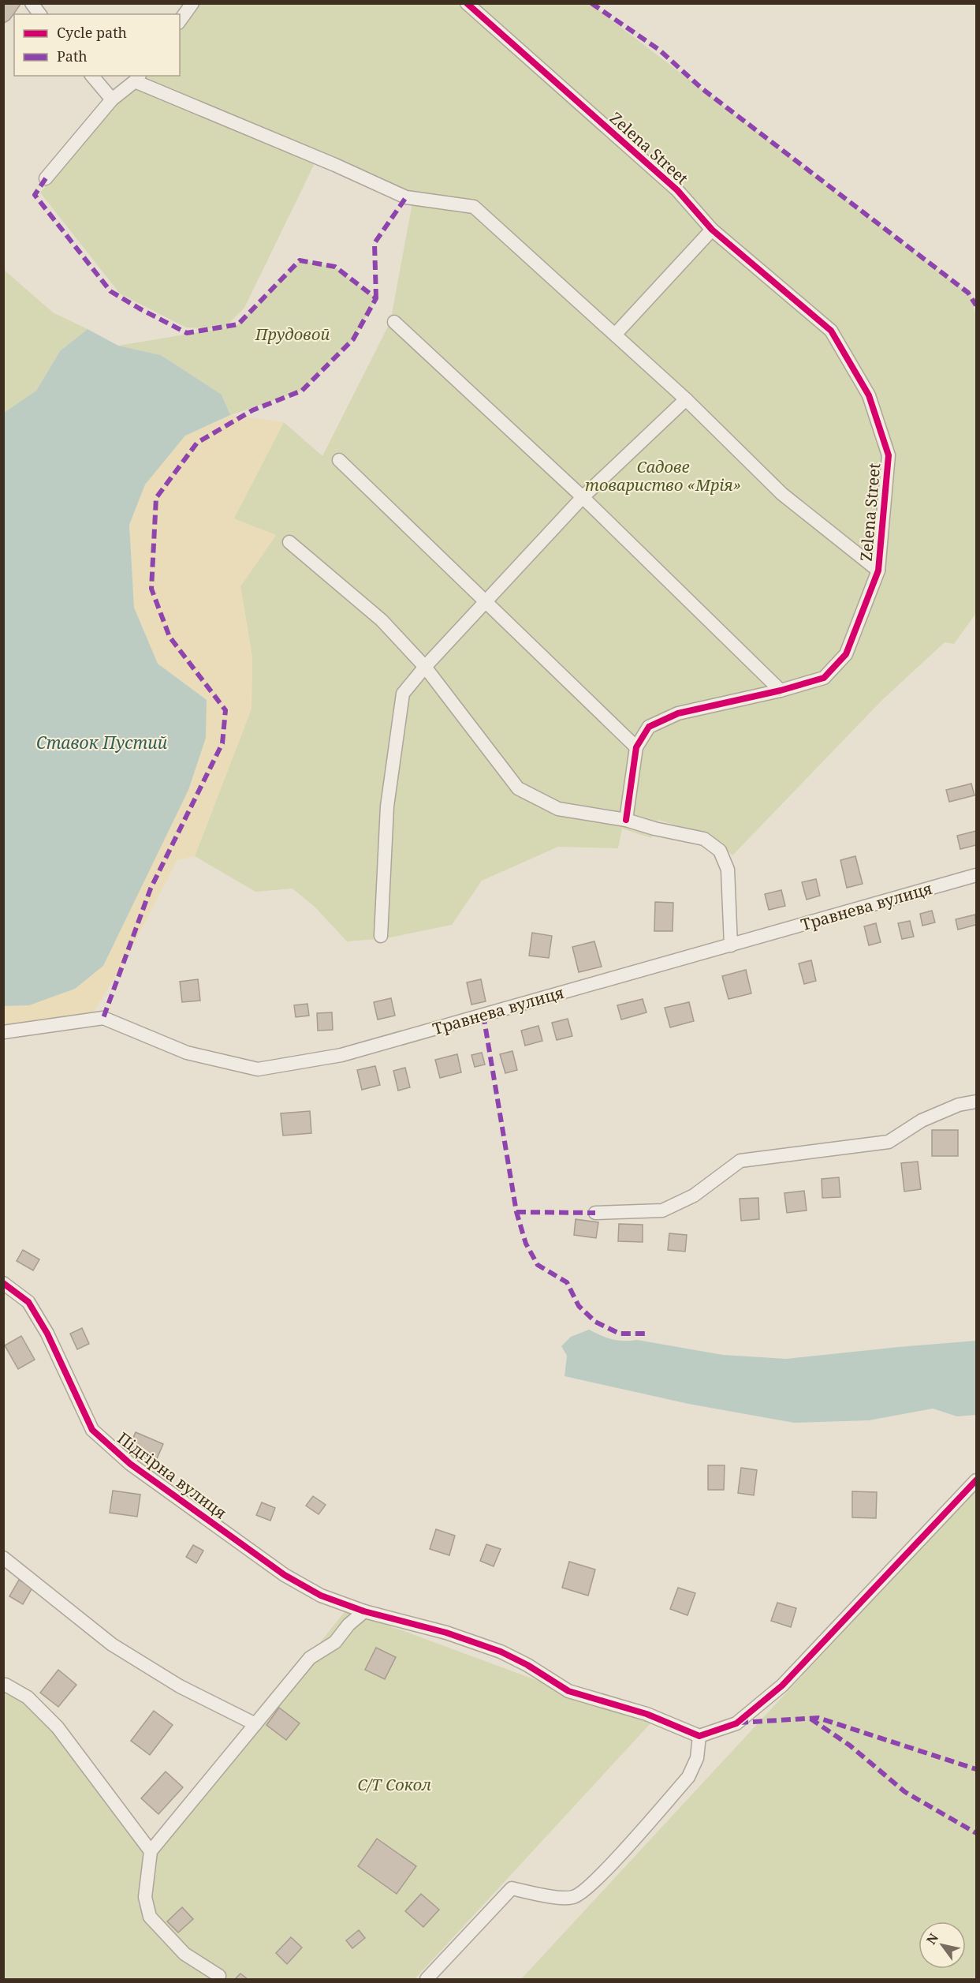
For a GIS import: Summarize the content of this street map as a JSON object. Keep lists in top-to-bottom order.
{
  "streets": {
    "street": ["Zelena Street", "Травнева вулиця", "Підгірна вулиця"]
  },
  "water": ["Ставок Пустий"],
  "parks": ["Прудовой", "Садове товариство «Мрія»", "С/Т Сокол"],
  "legend": ["Cycle path", "Path"],
  "north": "top left"
}
